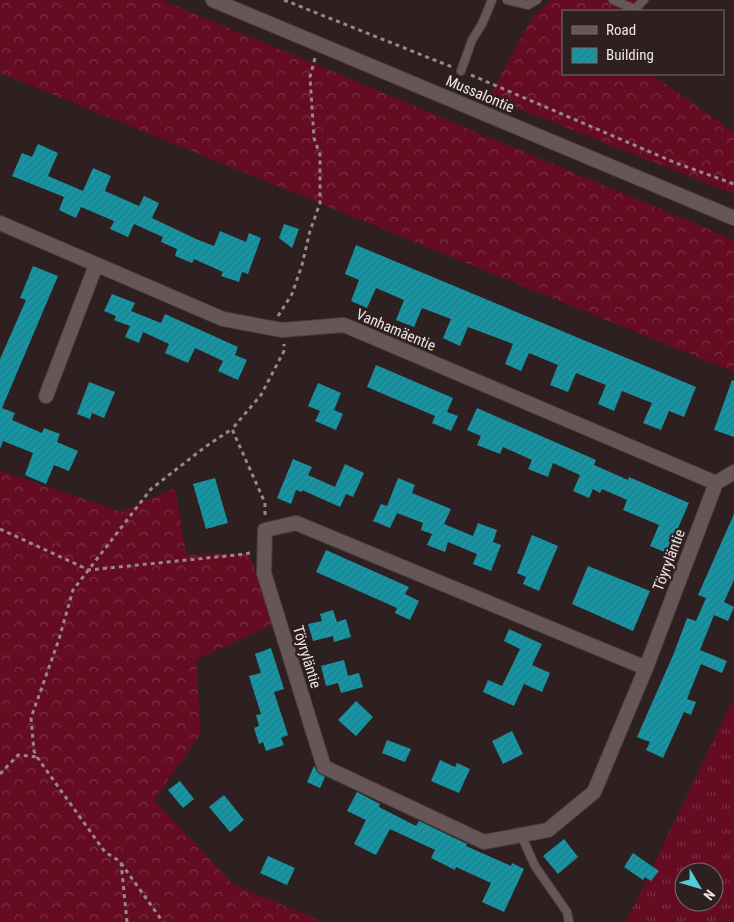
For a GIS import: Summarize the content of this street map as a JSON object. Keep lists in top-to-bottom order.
{
  "streets": {
    "street": ["Mussalontie", "Vanhamäentie", "Töyryläntie"]
  },
  "crossings": [
    ["Vanhamäentie", "Töyryläntie"]
  ],
  "legend": ["Road", "Building"],
  "north": "bottom right"
}
